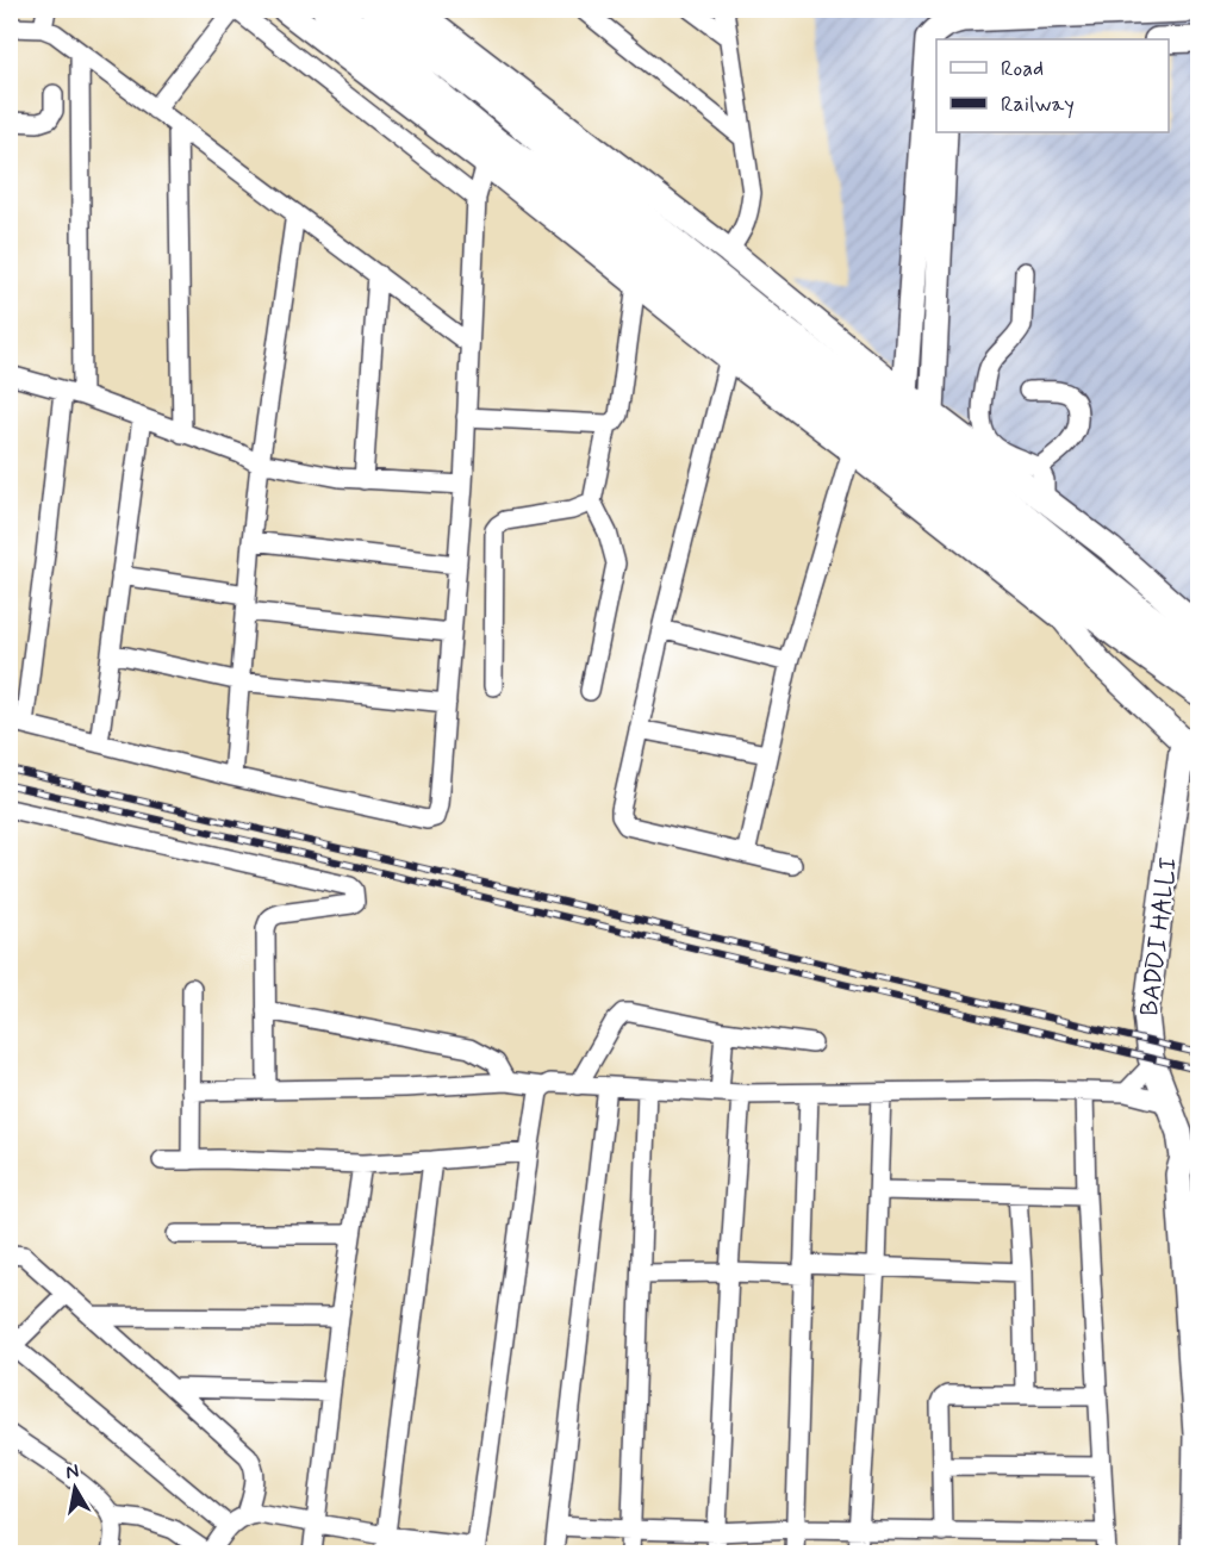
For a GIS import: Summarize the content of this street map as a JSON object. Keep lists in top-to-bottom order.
{
  "streets": {
    "street": ["BADDI HALLI"]
  },
  "legend": ["Road", "Railway"],
  "north": "top"
}
